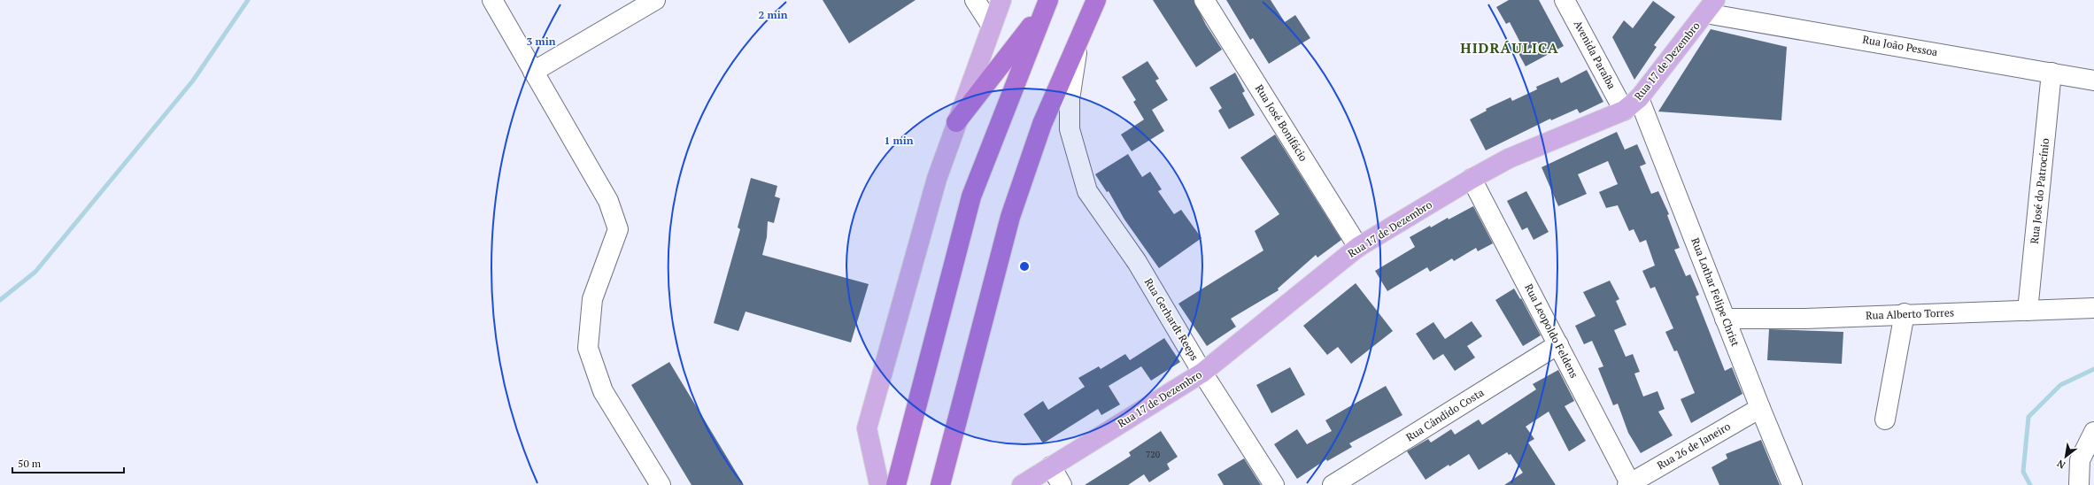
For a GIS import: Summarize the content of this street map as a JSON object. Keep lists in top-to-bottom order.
{
  "streets": {
    "main road": ["Rua 17 de Dezembro"],
    "street": [
      "Rua João Pessoa",
      "Avenida Paraíba",
      "Rua José Bonifácio",
      "Rua José do Patrocínio",
      "Rua Lothar Felipe Christ",
      "Rua Alberto Torres",
      "Rua Gerhardt Reeps",
      "Rua Leopoldo Feldens",
      "Rua Cândido Costa",
      "Rua 26 de Janeiro"
    ]
  },
  "crossings": [
    ["Rua João Pessoa", "Rua 17 de Dezembro"],
    ["Rua João Pessoa", "Rua José do Patrocínio"],
    ["Avenida Paraíba", "Rua 17 de Dezembro"],
    ["Rua 17 de Dezembro", "Rua José Bonifácio"],
    ["Rua 17 de Dezembro", "Rua Lothar Felipe Christ"],
    ["Rua 17 de Dezembro", "Rua Gerhardt Reeps"],
    ["Rua 17 de Dezembro", "Rua Leopoldo Feldens"],
    ["Rua José do Patrocínio", "Rua Alberto Torres"],
    ["Rua Lothar Felipe Christ", "Rua Alberto Torres"],
    ["Rua Lothar Felipe Christ", "Rua 26 de Janeiro"],
    ["Rua Leopoldo Feldens", "Rua Cândido Costa"],
    ["Rua Leopoldo Feldens", "Rua 26 de Janeiro"]
  ],
  "districts": ["HIDRÁULICA"],
  "house_numbers": ["720"],
  "scale_bar": "50 m",
  "north": "bottom left",
  "rings": ["2 min", "3 min", "1 min"]
}
